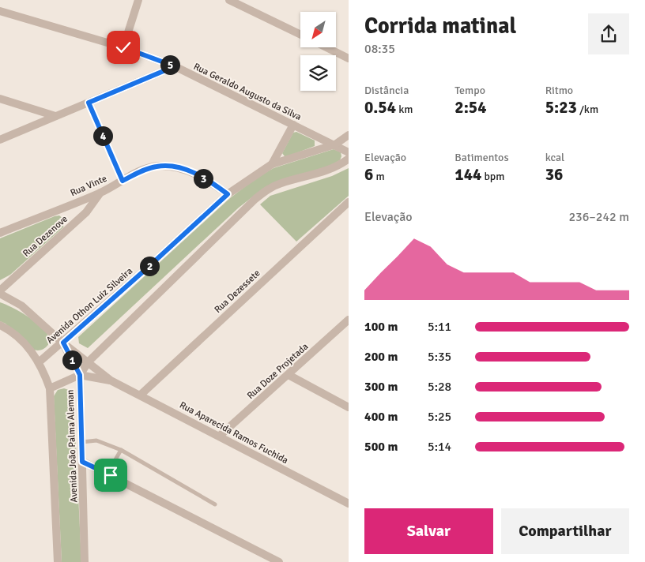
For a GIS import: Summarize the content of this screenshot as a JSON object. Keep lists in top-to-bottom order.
{
  "streets": {
    "street": [
      "Rua Geraldo Augusto da Silva",
      "Rua Vinte",
      "Rua Dezenove",
      "Rua Dezessete",
      "Avenida Othon Luiz Silveira",
      "Rua Doze Projetada",
      "Rua Aparecida Ramos Fuchida",
      "Avenida João Palma Aleman"
    ]
  },
  "crossings": [
    ["Rua Geraldo Augusto da Silva", "Avenida Othon Luiz Silveira"],
    ["Rua Vinte", "Rua Dezenove"],
    ["Rua Vinte", "Avenida Othon Luiz Silveira"],
    ["Rua Dezessete", "Rua Aparecida Ramos Fuchida"],
    ["Avenida Othon Luiz Silveira", "Rua Aparecida Ramos Fuchida"],
    ["Avenida Othon Luiz Silveira", "Avenida João Palma Aleman"],
    ["Rua Doze Projetada", "Rua Aparecida Ramos Fuchida"],
    ["Rua Aparecida Ramos Fuchida", "Avenida João Palma Aleman"]
  ],
  "north": "bottom left",
  "page": {
    "heading": ["Corrida matinal", "08:35"],
    "pins": [
      "5",
      "4",
      "3",
      "2",
      "1"
    ],
    "stats": [
      ["Distância", "0.54 km"],
      ["Tempo", "2:54"],
      ["Ritmo", "5:23 /km"],
      ["Elevação", "6 m"],
      ["Batimentos", "144 bpm"],
      ["kcal", "36"]
    ],
    "chart": ["Elevação", "236–242 m"],
    "list": [
      {
        "name": "100 m",
        "note": "5:11"
      },
      {
        "name": "200 m",
        "note": "5:35"
      },
      {
        "name": "300 m",
        "note": "5:28"
      },
      {
        "name": "400 m",
        "note": "5:25"
      },
      {
        "name": "500 m",
        "note": "5:14"
      }
    ],
    "buttons": ["Salvar", "Compartilhar"]
  }
}
